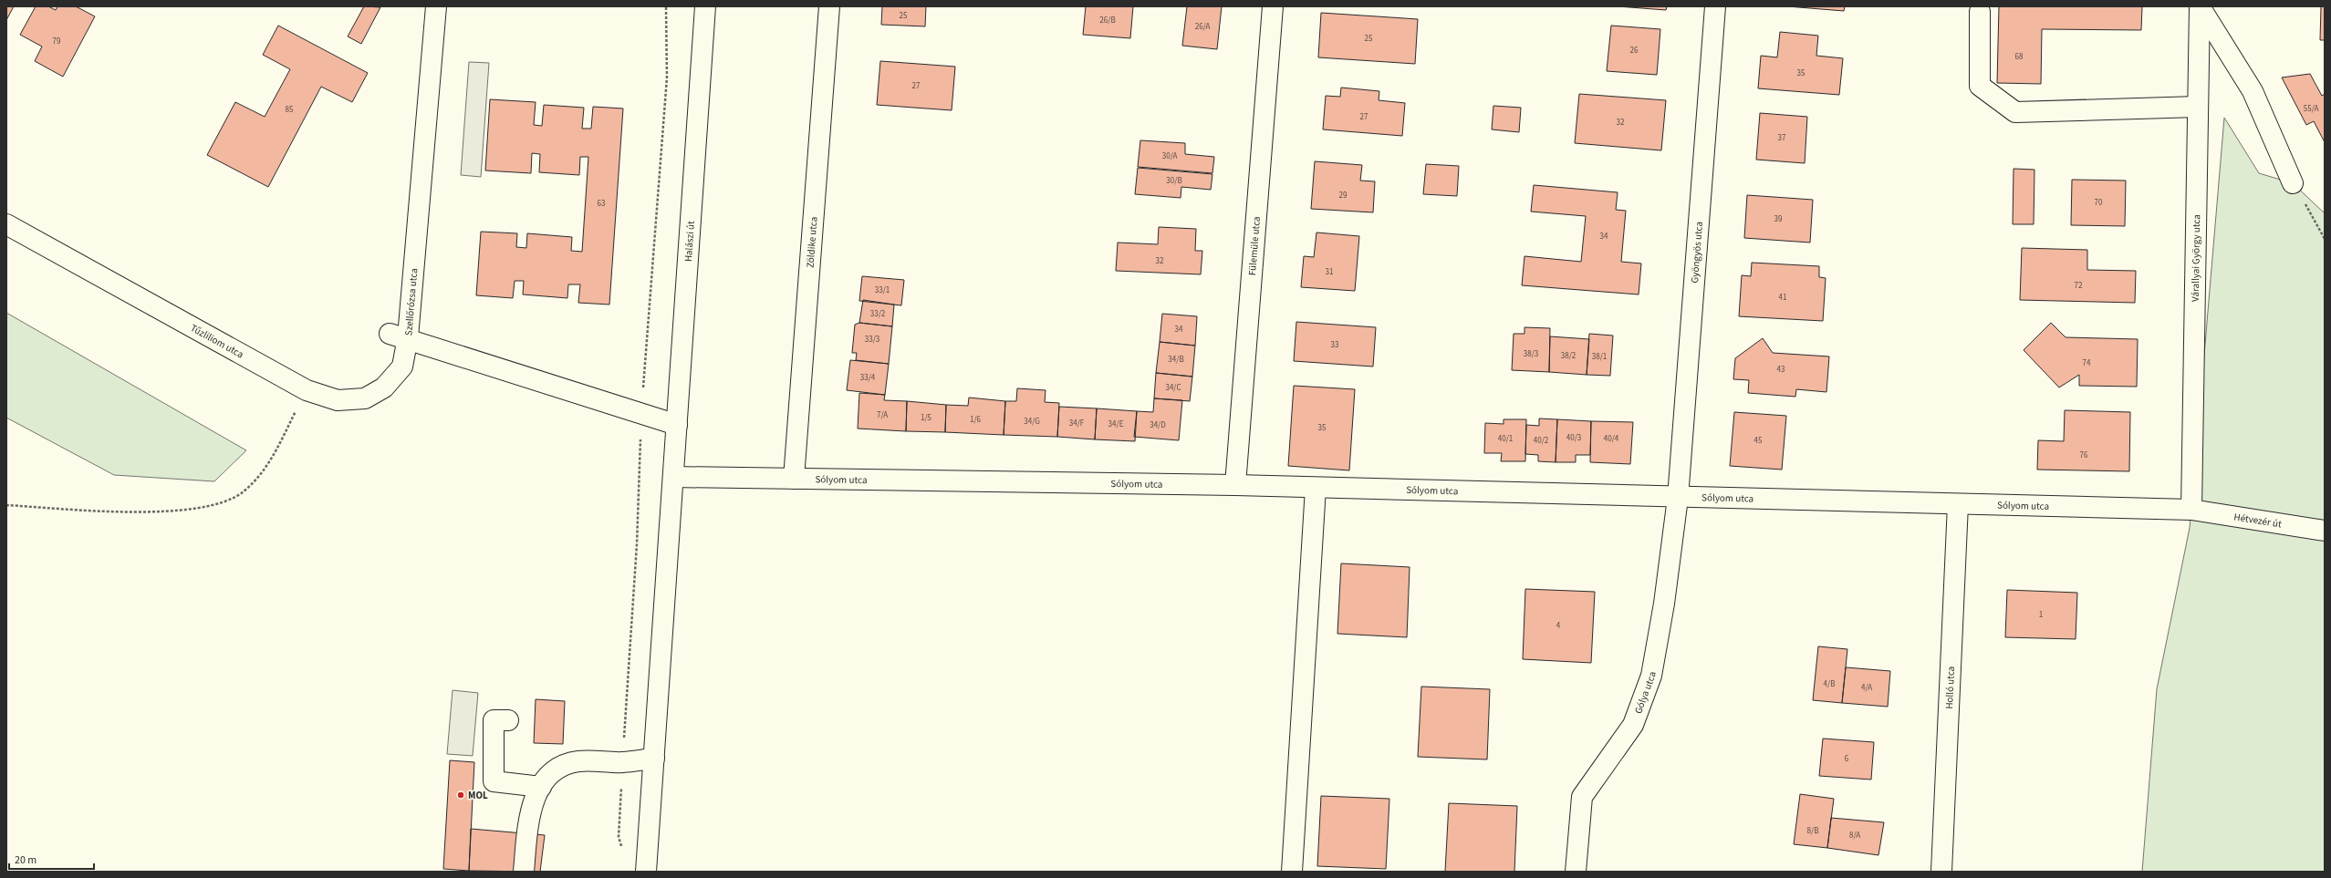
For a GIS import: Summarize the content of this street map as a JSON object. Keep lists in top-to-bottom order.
{
  "streets": {
    "street": [
      "Halászi út",
      "Zöldike utca",
      "Fülemüle utca",
      "Gyöngyös utca",
      "Várallyai György utca",
      "Szellőrózsa utca",
      "Tűzliliom utca",
      "Sólyom utca",
      "Hétvezér út",
      "Holló utca",
      "Gólya utca"
    ]
  },
  "crossings": [
    ["Halászi út", "Szellőrózsa utca"],
    ["Halászi út", "Sólyom utca"],
    ["Zöldike utca", "Sólyom utca"],
    ["Fülemüle utca", "Sólyom utca"],
    ["Gyöngyös utca", "Sólyom utca"],
    ["Gyöngyös utca", "Gólya utca"],
    ["Várallyai György utca", "Sólyom utca"],
    ["Várallyai György utca", "Hétvezér út"],
    ["Szellőrózsa utca", "Tűzliliom utca"],
    ["Sólyom utca", "Hétvezér út"],
    ["Sólyom utca", "Holló utca"],
    ["Sólyom utca", "Gólya utca"]
  ],
  "places": ["MOL"],
  "house_numbers": [
    "25",
    "26/B",
    "26/A",
    "25",
    "79",
    "26",
    "68",
    "35",
    "27",
    "55/A",
    "85",
    "27",
    "32",
    "37",
    "30/A",
    "30/B",
    "29",
    "70",
    "63",
    "39",
    "34",
    "32",
    "31",
    "72",
    "33/1",
    "41",
    "33/2",
    "34",
    "33/3",
    "33",
    "38/3",
    "38/2",
    "38/1",
    "34/B",
    "74",
    "43",
    "33/4",
    "34/C",
    "7/A",
    "1/5",
    "1/6",
    "34/G",
    "34/F",
    "34/E",
    "34/D",
    "35",
    "40/3",
    "40/1",
    "40/4",
    "40/2",
    "45",
    "76",
    "1",
    "4",
    "4/B",
    "4/A",
    "6",
    "8/B",
    "8/A"
  ],
  "scale_bar": "20 m"
}
